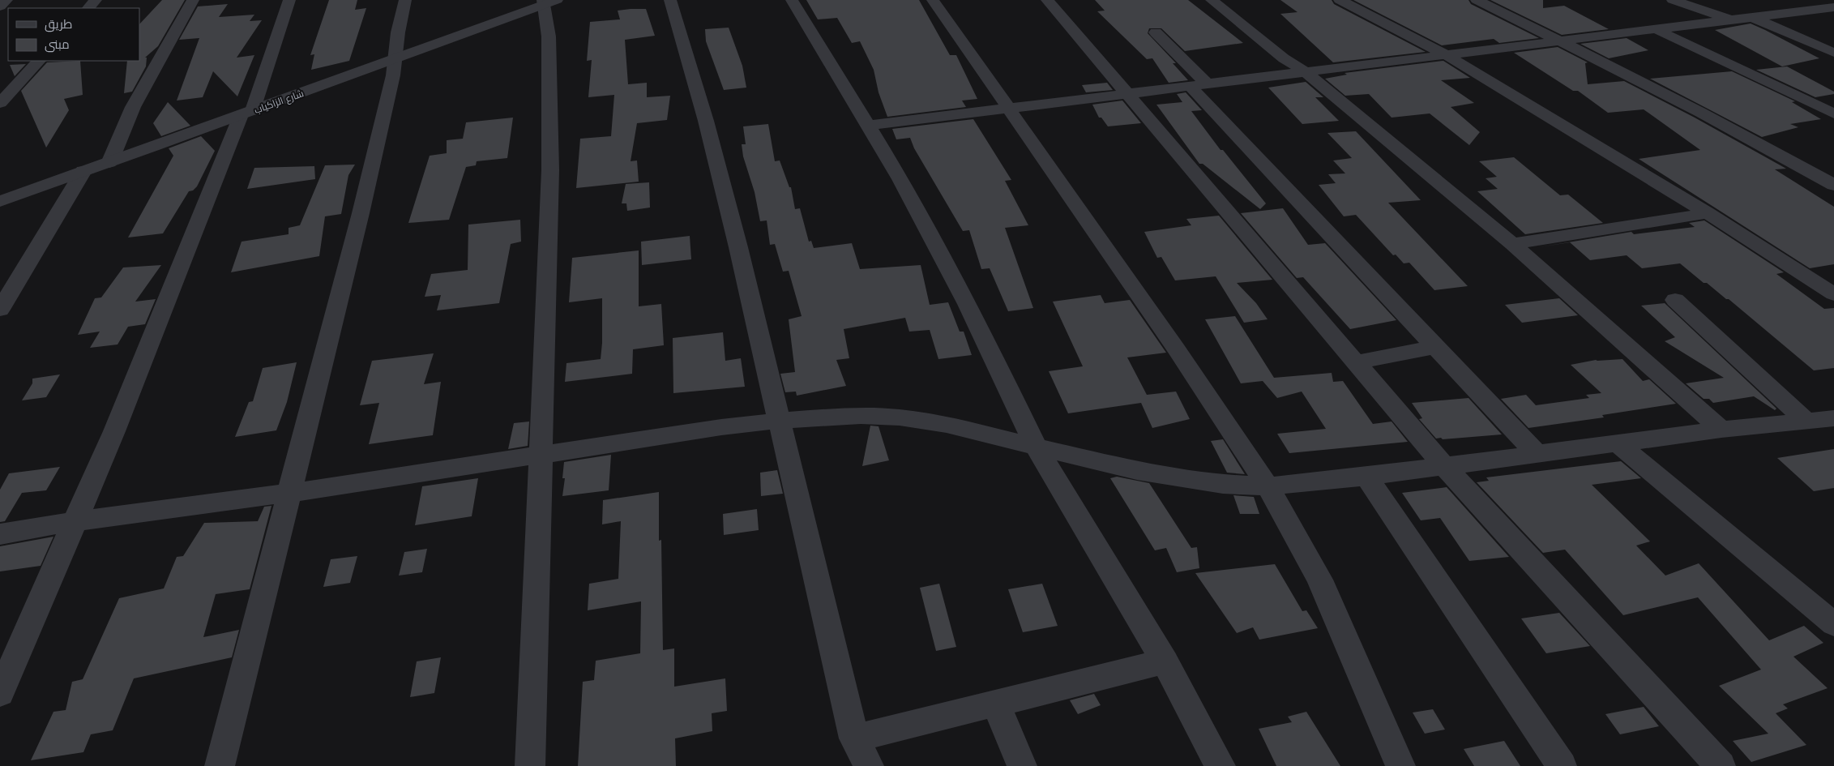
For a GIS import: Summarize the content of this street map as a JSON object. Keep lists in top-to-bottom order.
{
  "streets": {
    "street": ["شارع الزاكياب"]
  },
  "legend": ["طريق", "مبنى"]
}
